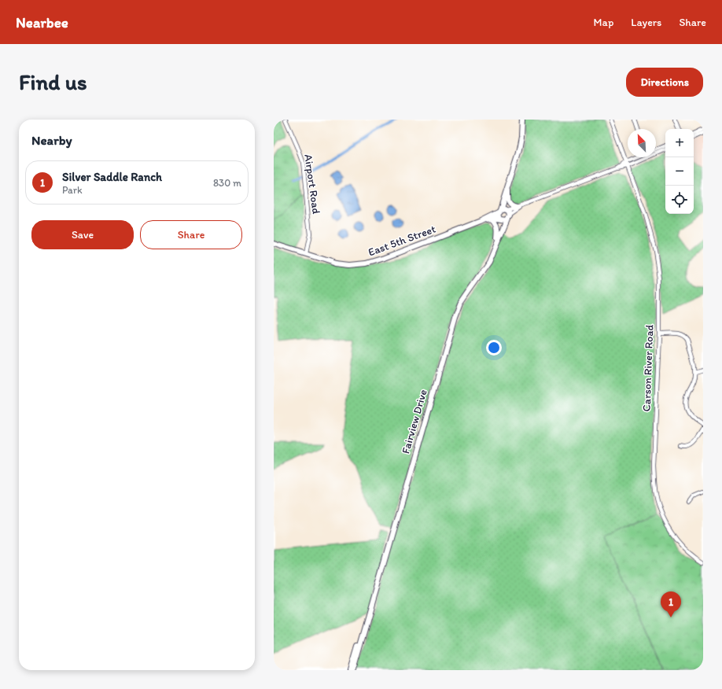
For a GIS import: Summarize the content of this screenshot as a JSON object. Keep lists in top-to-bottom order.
{
  "streets": {
    "main road": ["East 5th Street", "Fairview Drive"],
    "street": ["Airport Road", "Carson River Road"]
  },
  "crossings": [
    ["Airport Road", "East 5th Street"],
    ["East 5th Street", "Carson River Road"],
    ["East 5th Street", "Fairview Drive"]
  ],
  "north": "top left",
  "page": {
    "header": "Nearbee",
    "nav": ["Map", "Layers", "Share"],
    "buttons": [
      "Directions",
      ["Save", "Share"]
    ],
    "title": "Find us",
    "heading": "Nearby",
    "map_buttons": ["+", "−"],
    "list": [
      {
        "mark": "1",
        "name": "Silver Saddle Ranch",
        "note": "Park",
        "value": "830 m"
      }
    ],
    "pins": "1"
  }
}
